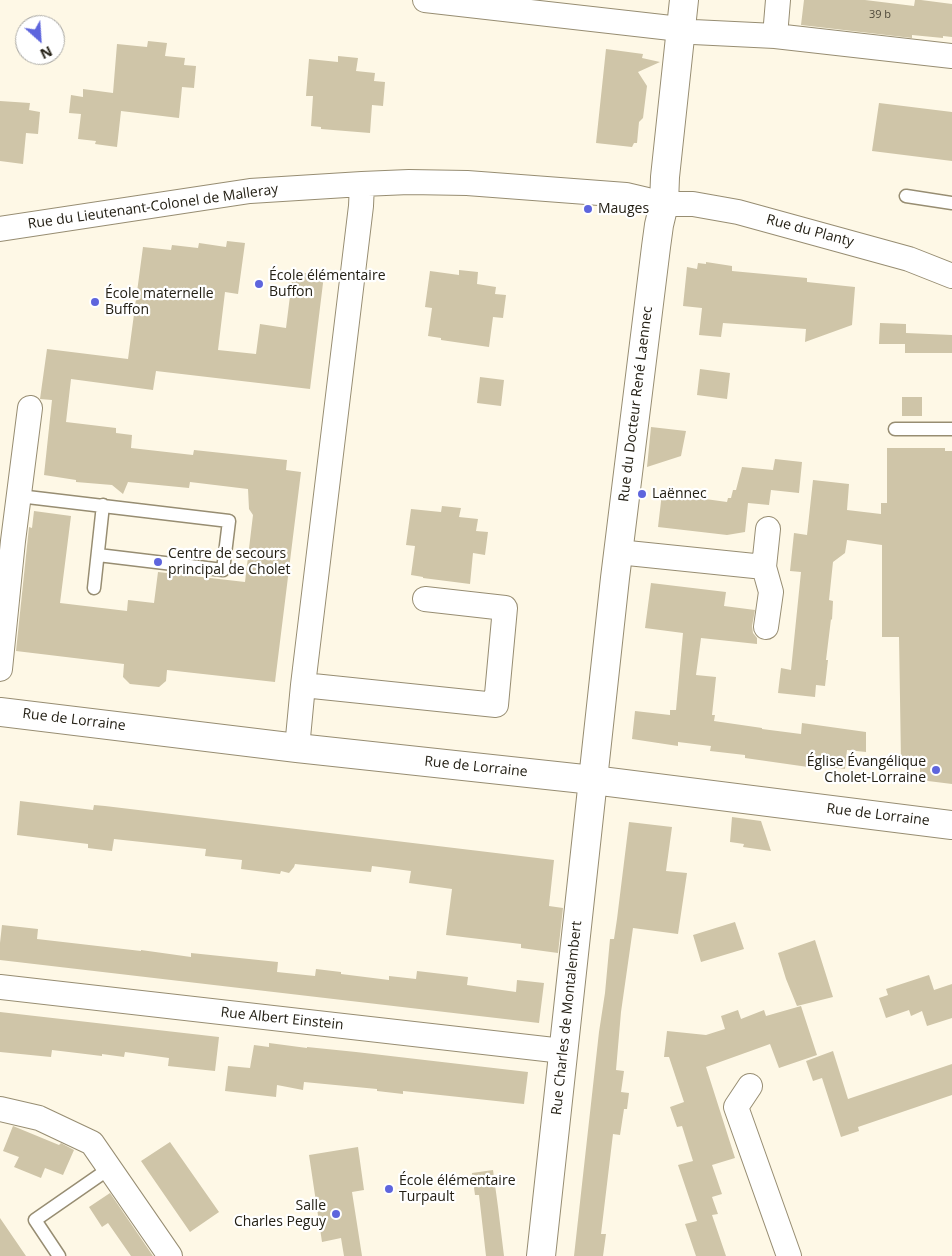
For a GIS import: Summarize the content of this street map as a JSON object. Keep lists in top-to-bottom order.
{
  "streets": {
    "main road": ["Rue du Docteur René Laennec", "Rue de Lorraine", "Rue Charles de Montalembert"],
    "street": ["Rue du Lieutenant-Colonel de Malleray", "Rue du Planty", "Rue Albert Einstein"]
  },
  "crossings": [
    ["Rue du Lieutenant-Colonel de Malleray", "Rue du Planty"],
    ["Rue du Lieutenant-Colonel de Malleray", "Rue du Docteur René Laennec"],
    ["Rue du Planty", "Rue du Docteur René Laennec"],
    ["Rue du Docteur René Laennec", "Rue de Lorraine"],
    ["Rue du Docteur René Laennec", "Rue Charles de Montalembert"],
    ["Rue de Lorraine", "Rue Charles de Montalembert"],
    ["Rue Charles de Montalembert", "Rue Albert Einstein"]
  ],
  "places": [
    "Mauges",
    "École élémentaire Buffon",
    "École maternelle Buffon",
    "Laënnec",
    "Centre de secours principal de Cholet",
    "Église Évangélique Cholet-Lorraine",
    "École élémentaire Turpault",
    "Salle Charles Peguy"
  ],
  "house_numbers": ["39 b"],
  "north": "bottom right"
}
